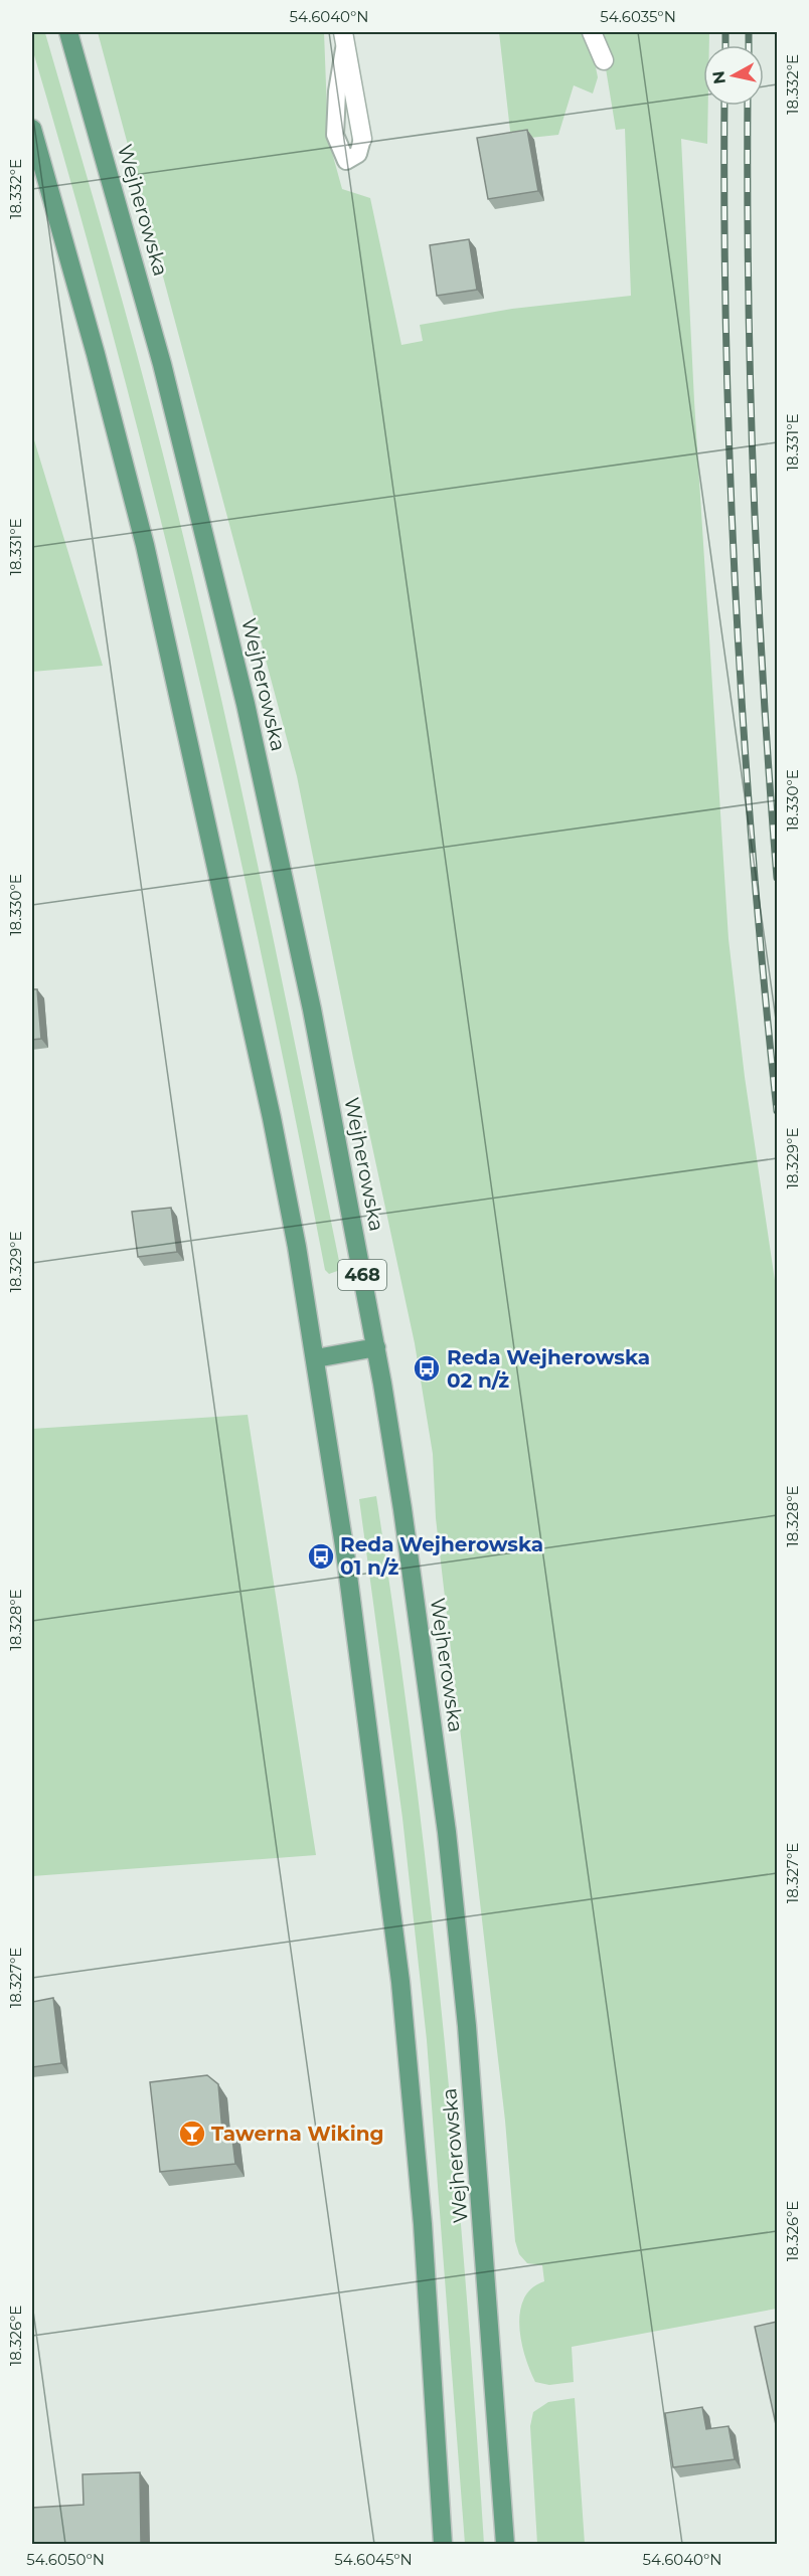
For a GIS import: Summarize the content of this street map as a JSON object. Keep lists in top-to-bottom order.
{
  "streets": {
    "main road": ["Wejherowska", "468"]
  },
  "places": {
    "bus stop": ["Reda Wejherowska 02 n/ż", "Reda Wejherowska 01 n/ż"],
    "bar": ["Tawerna Wiking"]
  },
  "north": "left",
  "coordinates": [
    "54.6040°N",
    "54.6035°N",
    "18.332°E",
    "18.331°E",
    "18.330°E",
    "18.329°E",
    "18.328°E",
    "18.327°E",
    "18.326°E",
    "54.6050°N",
    "54.6045°N"
  ]
}
